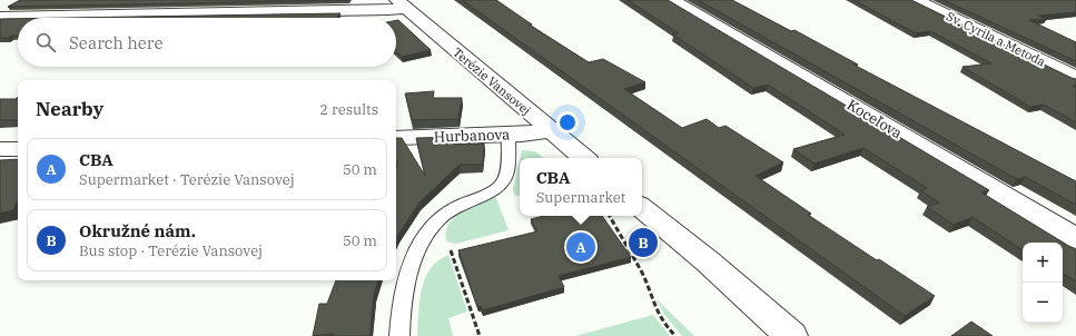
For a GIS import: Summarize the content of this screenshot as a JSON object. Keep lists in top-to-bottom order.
{
  "streets": {
    "street": [
      "Sv. Cyrila a Metoda",
      "Terézie Vansovej",
      "Koceľova",
      "Hurbanova"
    ]
  },
  "crossings": [
    ["Terézie Vansovej", "Hurbanova"]
  ],
  "page": {
    "search": "Search here",
    "heading": ["Nearby", "2 results"],
    "list": [
      {
        "mark": "A",
        "name": "CBA",
        "note": "Supermarket · Terézie Vansovej",
        "value": "50 m"
      },
      {
        "mark": "B",
        "name": "Okružné nám.",
        "note": "Bus stop · Terézie Vansovej",
        "value": "50 m"
      }
    ],
    "popup": ["CBA", "Supermarket"],
    "pins": ["B", "A"],
    "map_buttons": ["+", "−"]
  }
}
